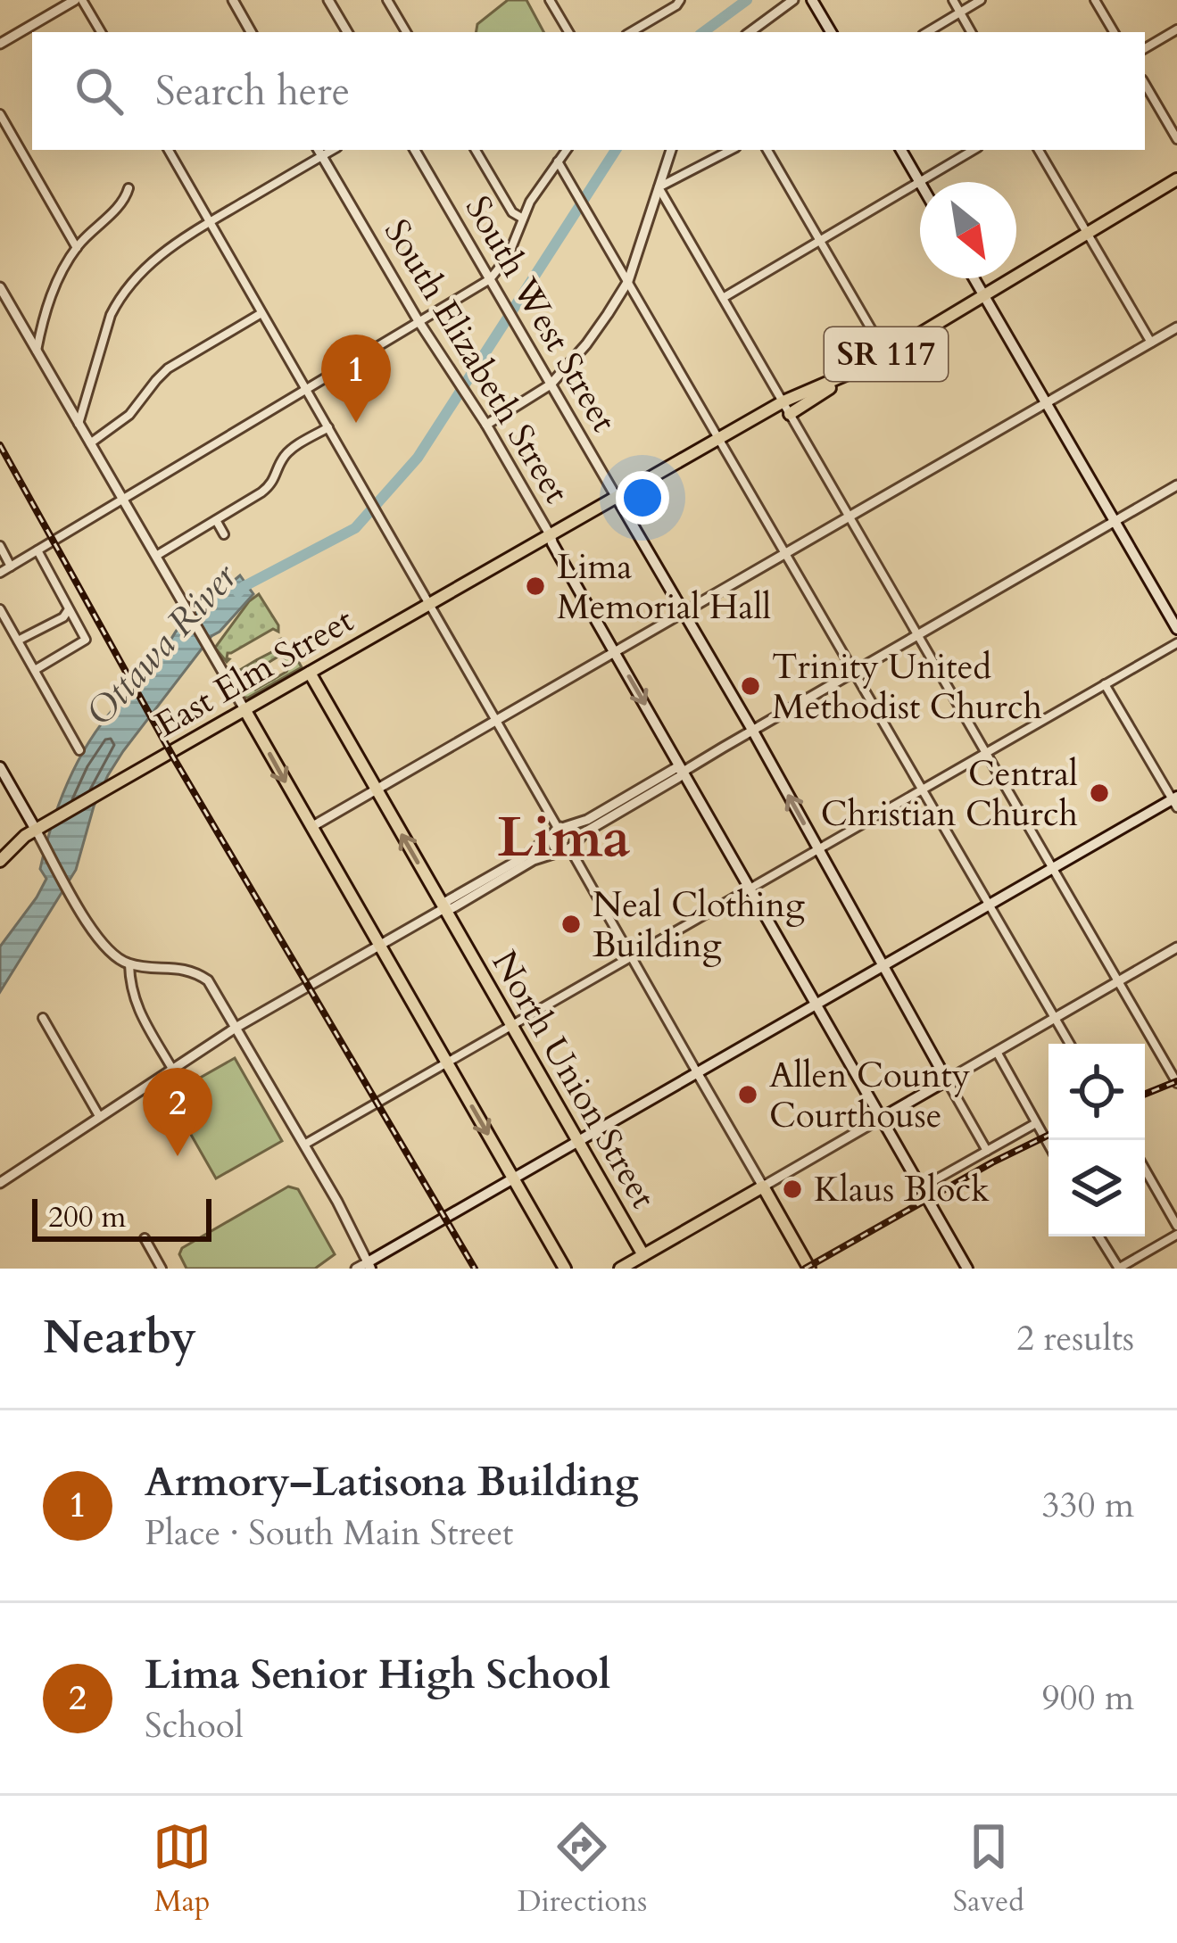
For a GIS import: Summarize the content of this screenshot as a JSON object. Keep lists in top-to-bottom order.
{
  "streets": {
    "main road": [
      "South West Street",
      "SR 117",
      "South Elizabeth Street",
      "East Elm Street",
      "North Union Street"
    ]
  },
  "crossings": [
    ["South West Street", "SR 117"],
    ["SR 117", "South Elizabeth Street"],
    ["SR 117", "East Elm Street"],
    ["East Elm Street", "North Union Street"]
  ],
  "districts": ["Lima"],
  "water": ["Ottawa River"],
  "places": [
    "Lima Memorial Hall",
    "Trinity United Methodist Church",
    "Central Christian Church",
    "Neal Clothing Building",
    "Allen County Courthouse",
    "Klaus Block"
  ],
  "scale_bar": "200 m",
  "north": "bottom right",
  "page": {
    "search": "Search here",
    "pins": ["1", "2"],
    "scale": "200 m",
    "heading": ["Nearby", "2 results"],
    "list": [
      {
        "mark": "1",
        "name": "Armory–Latisona Building",
        "note": "Place · South Main Street",
        "value": "330 m"
      },
      {
        "mark": "2",
        "name": "Lima Senior High School",
        "note": "School",
        "value": "900 m"
      }
    ],
    "nav": ["Map", "Directions", "Saved"]
  }
}
